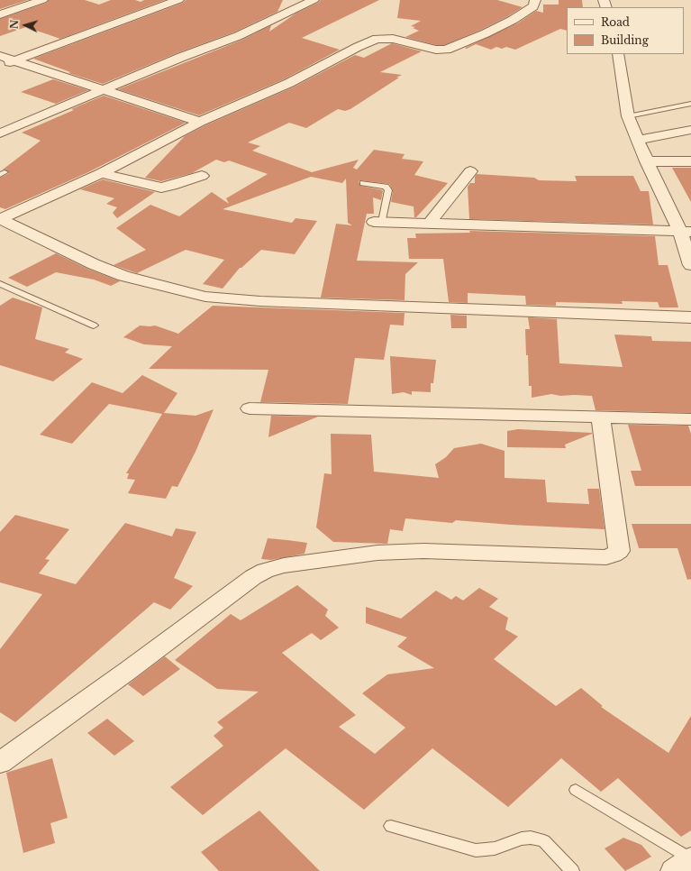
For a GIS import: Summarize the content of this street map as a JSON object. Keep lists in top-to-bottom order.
{
  "legend": ["Road", "Building"],
  "north": "left"
}
